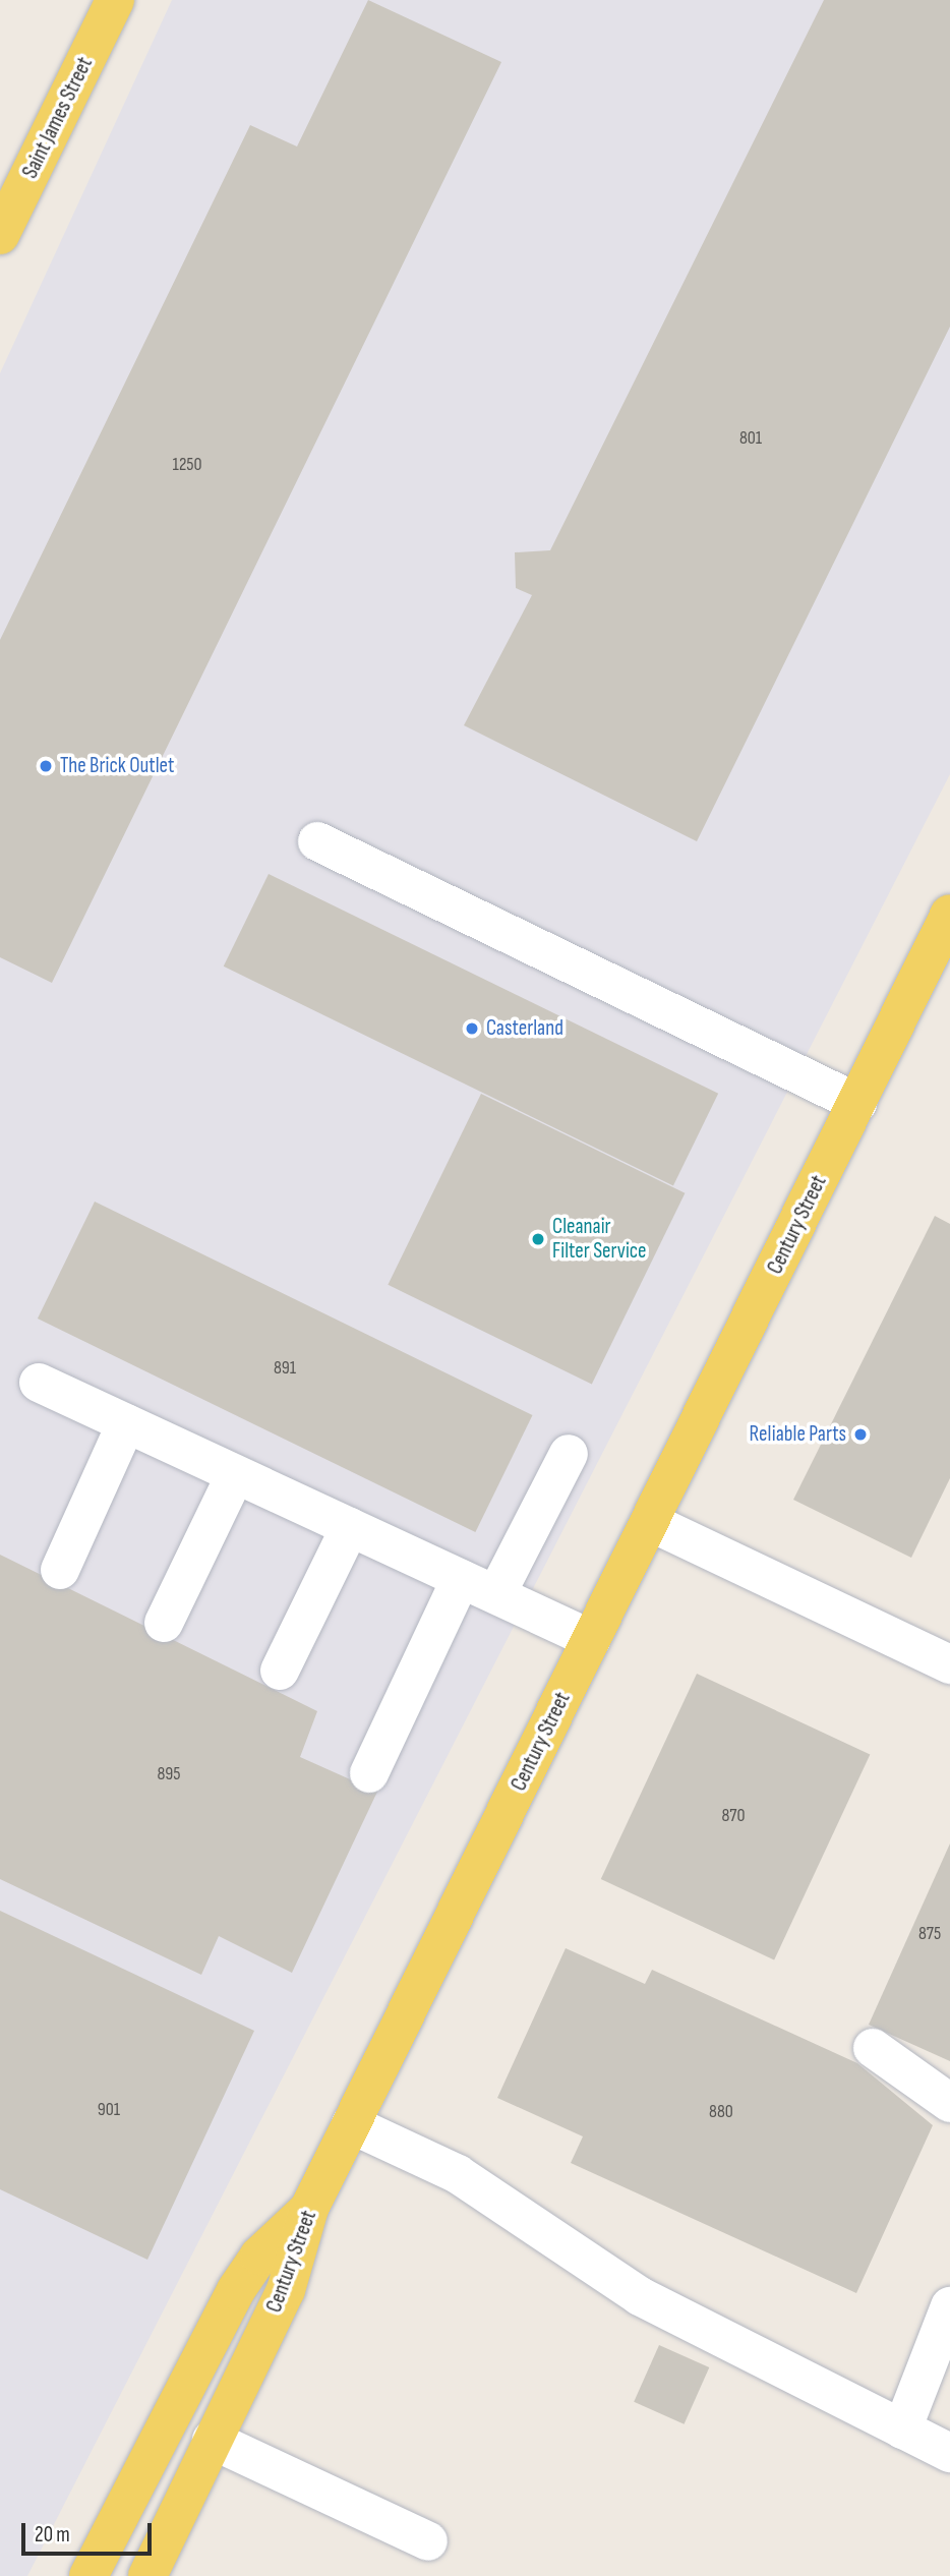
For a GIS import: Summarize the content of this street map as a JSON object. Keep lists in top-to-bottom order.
{
  "streets": {
    "main road": ["Saint James Street", "Century Street"]
  },
  "places": [
    "The Brick Outlet",
    "Casterland",
    "Cleanair Filter Service",
    "Reliable Parts"
  ],
  "house_numbers": [
    "801",
    "1250",
    "891",
    "895",
    "870",
    "875",
    "901",
    "880"
  ],
  "scale_bar": "20 m"
}
